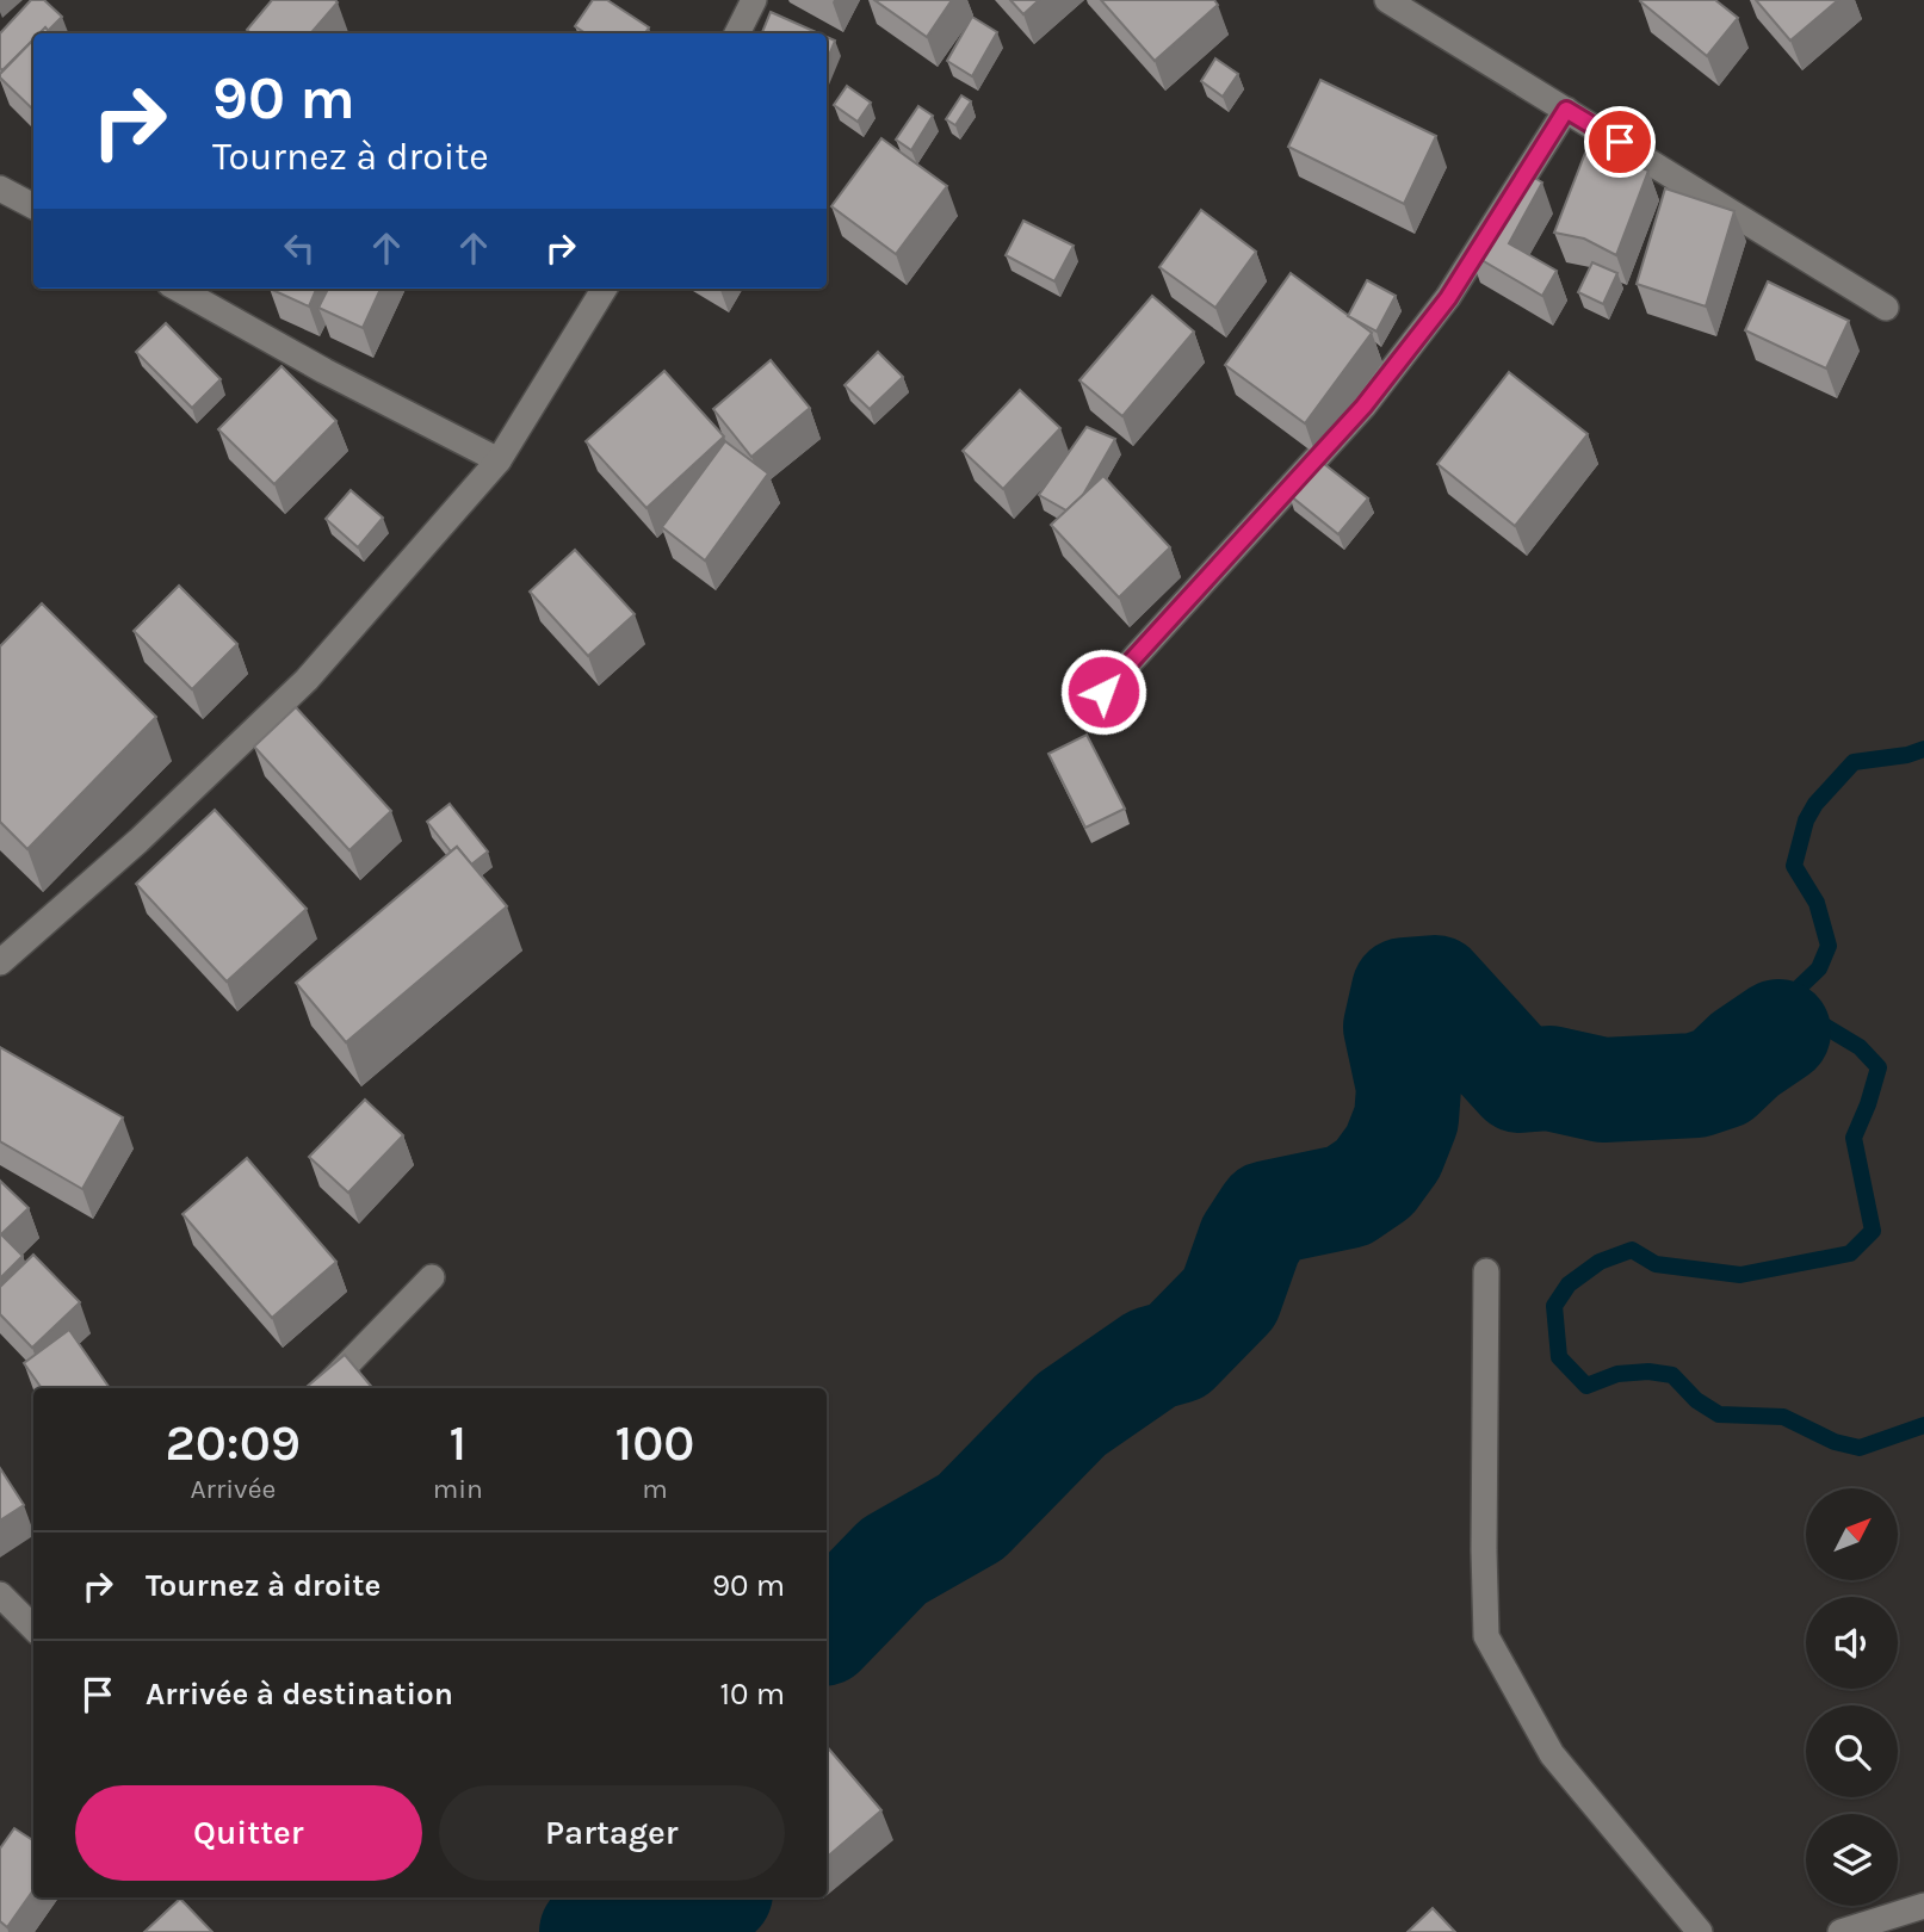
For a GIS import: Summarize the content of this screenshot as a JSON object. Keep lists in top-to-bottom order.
{
  "north": "top right",
  "page": {
    "turn": ["90 m", "Tournez à droite"],
    "eta": [
      "20:09",
      "Arrivée",
      "1",
      "min",
      "100",
      "m"
    ],
    "list": [
      {
        "name": "Tournez à droite",
        "value": "90 m"
      },
      {
        "name": "Arrivée à destination",
        "value": "10 m"
      }
    ],
    "buttons": ["Quitter", "Partager"]
  }
}
